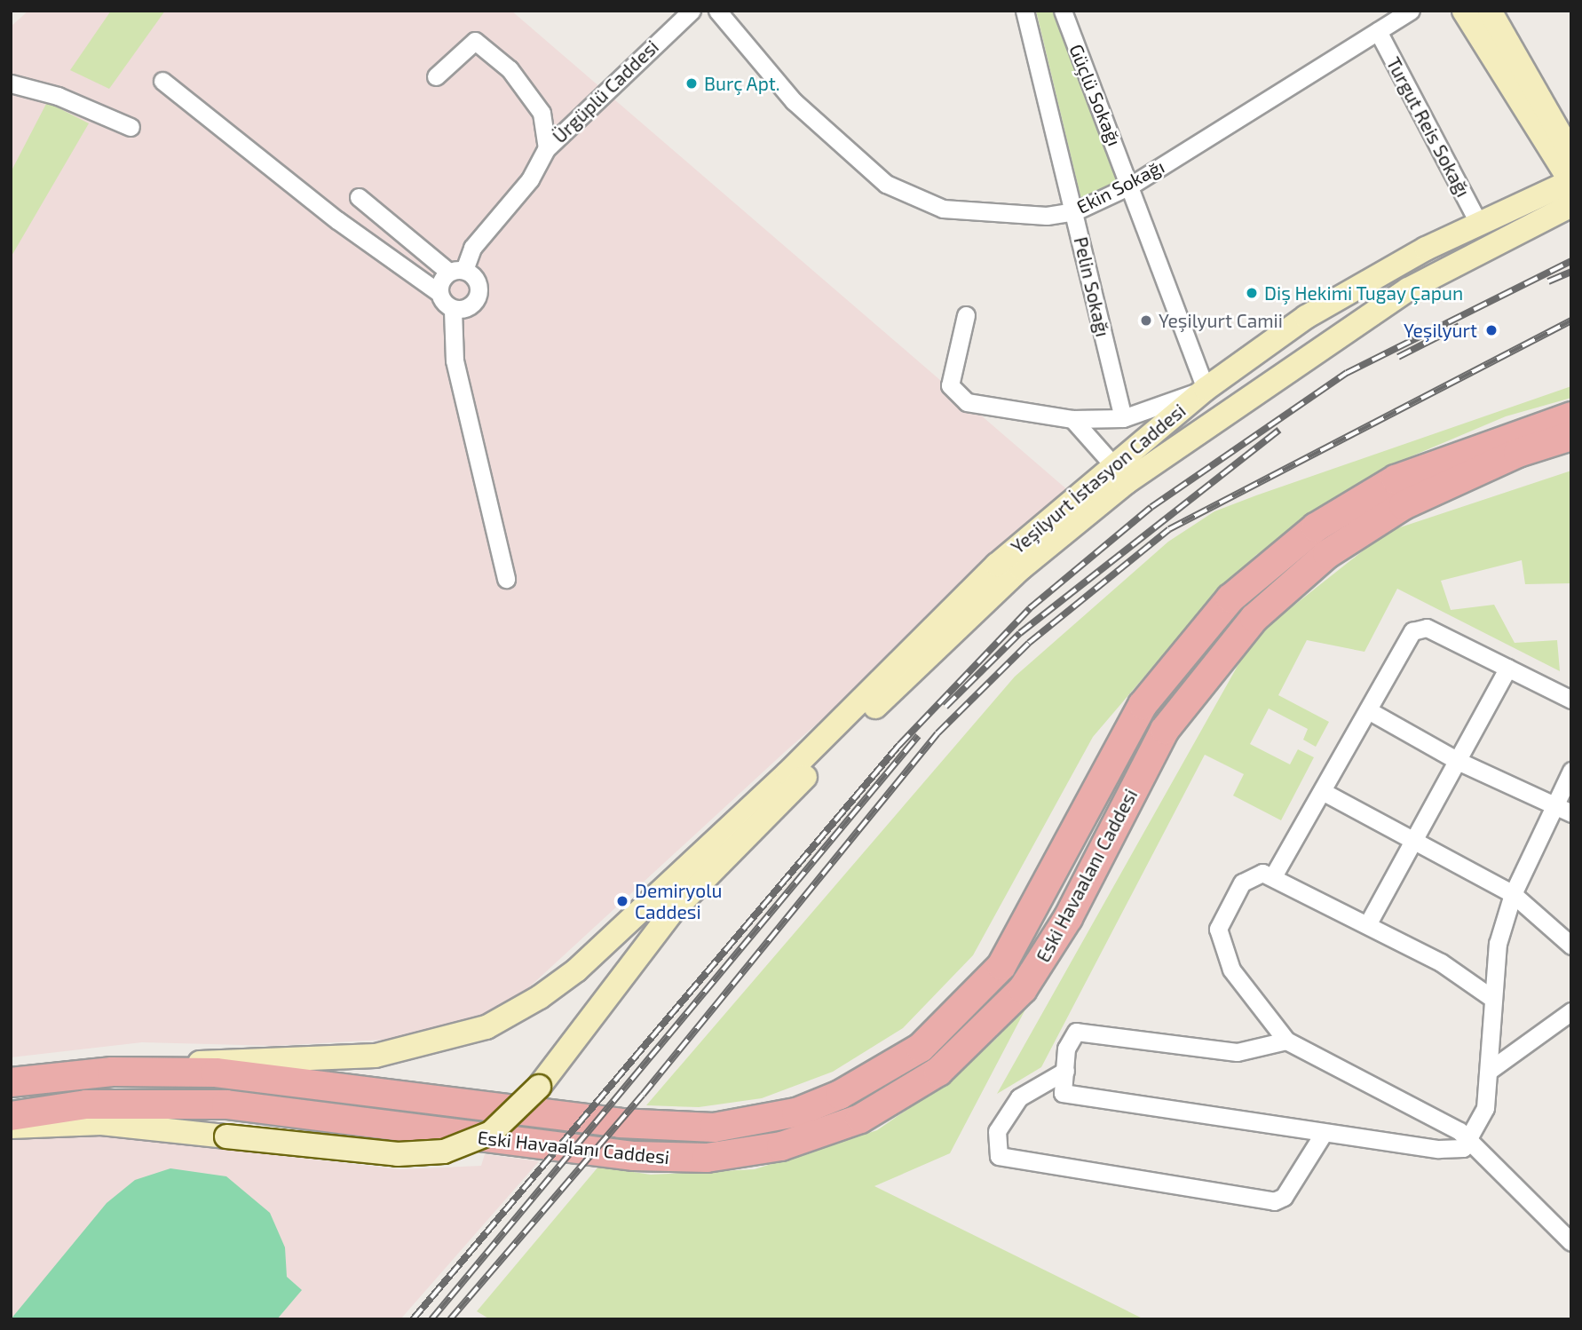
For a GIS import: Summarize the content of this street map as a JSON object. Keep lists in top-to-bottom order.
{
  "streets": {
    "highway": ["Eski Havaalanı Caddesi"],
    "main road": ["Yeşilyurt İstasyon Caddesi"],
    "street": [
      "Ürgüplü Caddesi",
      "Güçlü Sokağı",
      "Turgut Reis Sokağı",
      "Ekin Sokağı",
      "Pelin Sokağı"
    ]
  },
  "crossings": [
    ["Güçlü Sokağı", "Ekin Sokağı"],
    ["Güçlü Sokağı", "Yeşilyurt İstasyon Caddesi"],
    ["Turgut Reis Sokağı", "Ekin Sokağı"],
    ["Turgut Reis Sokağı", "Yeşilyurt İstasyon Caddesi"],
    ["Ekin Sokağı", "Pelin Sokağı"],
    ["Yeşilyurt İstasyon Caddesi", "Eski Havaalanı Caddesi"]
  ],
  "places": [
    "Burç Apt.",
    "Diş Hekimi Tugay Çapun",
    "Yeşilyurt Camii",
    "Yeşilyurt",
    "Demiryolu Caddesi"
  ]
}
